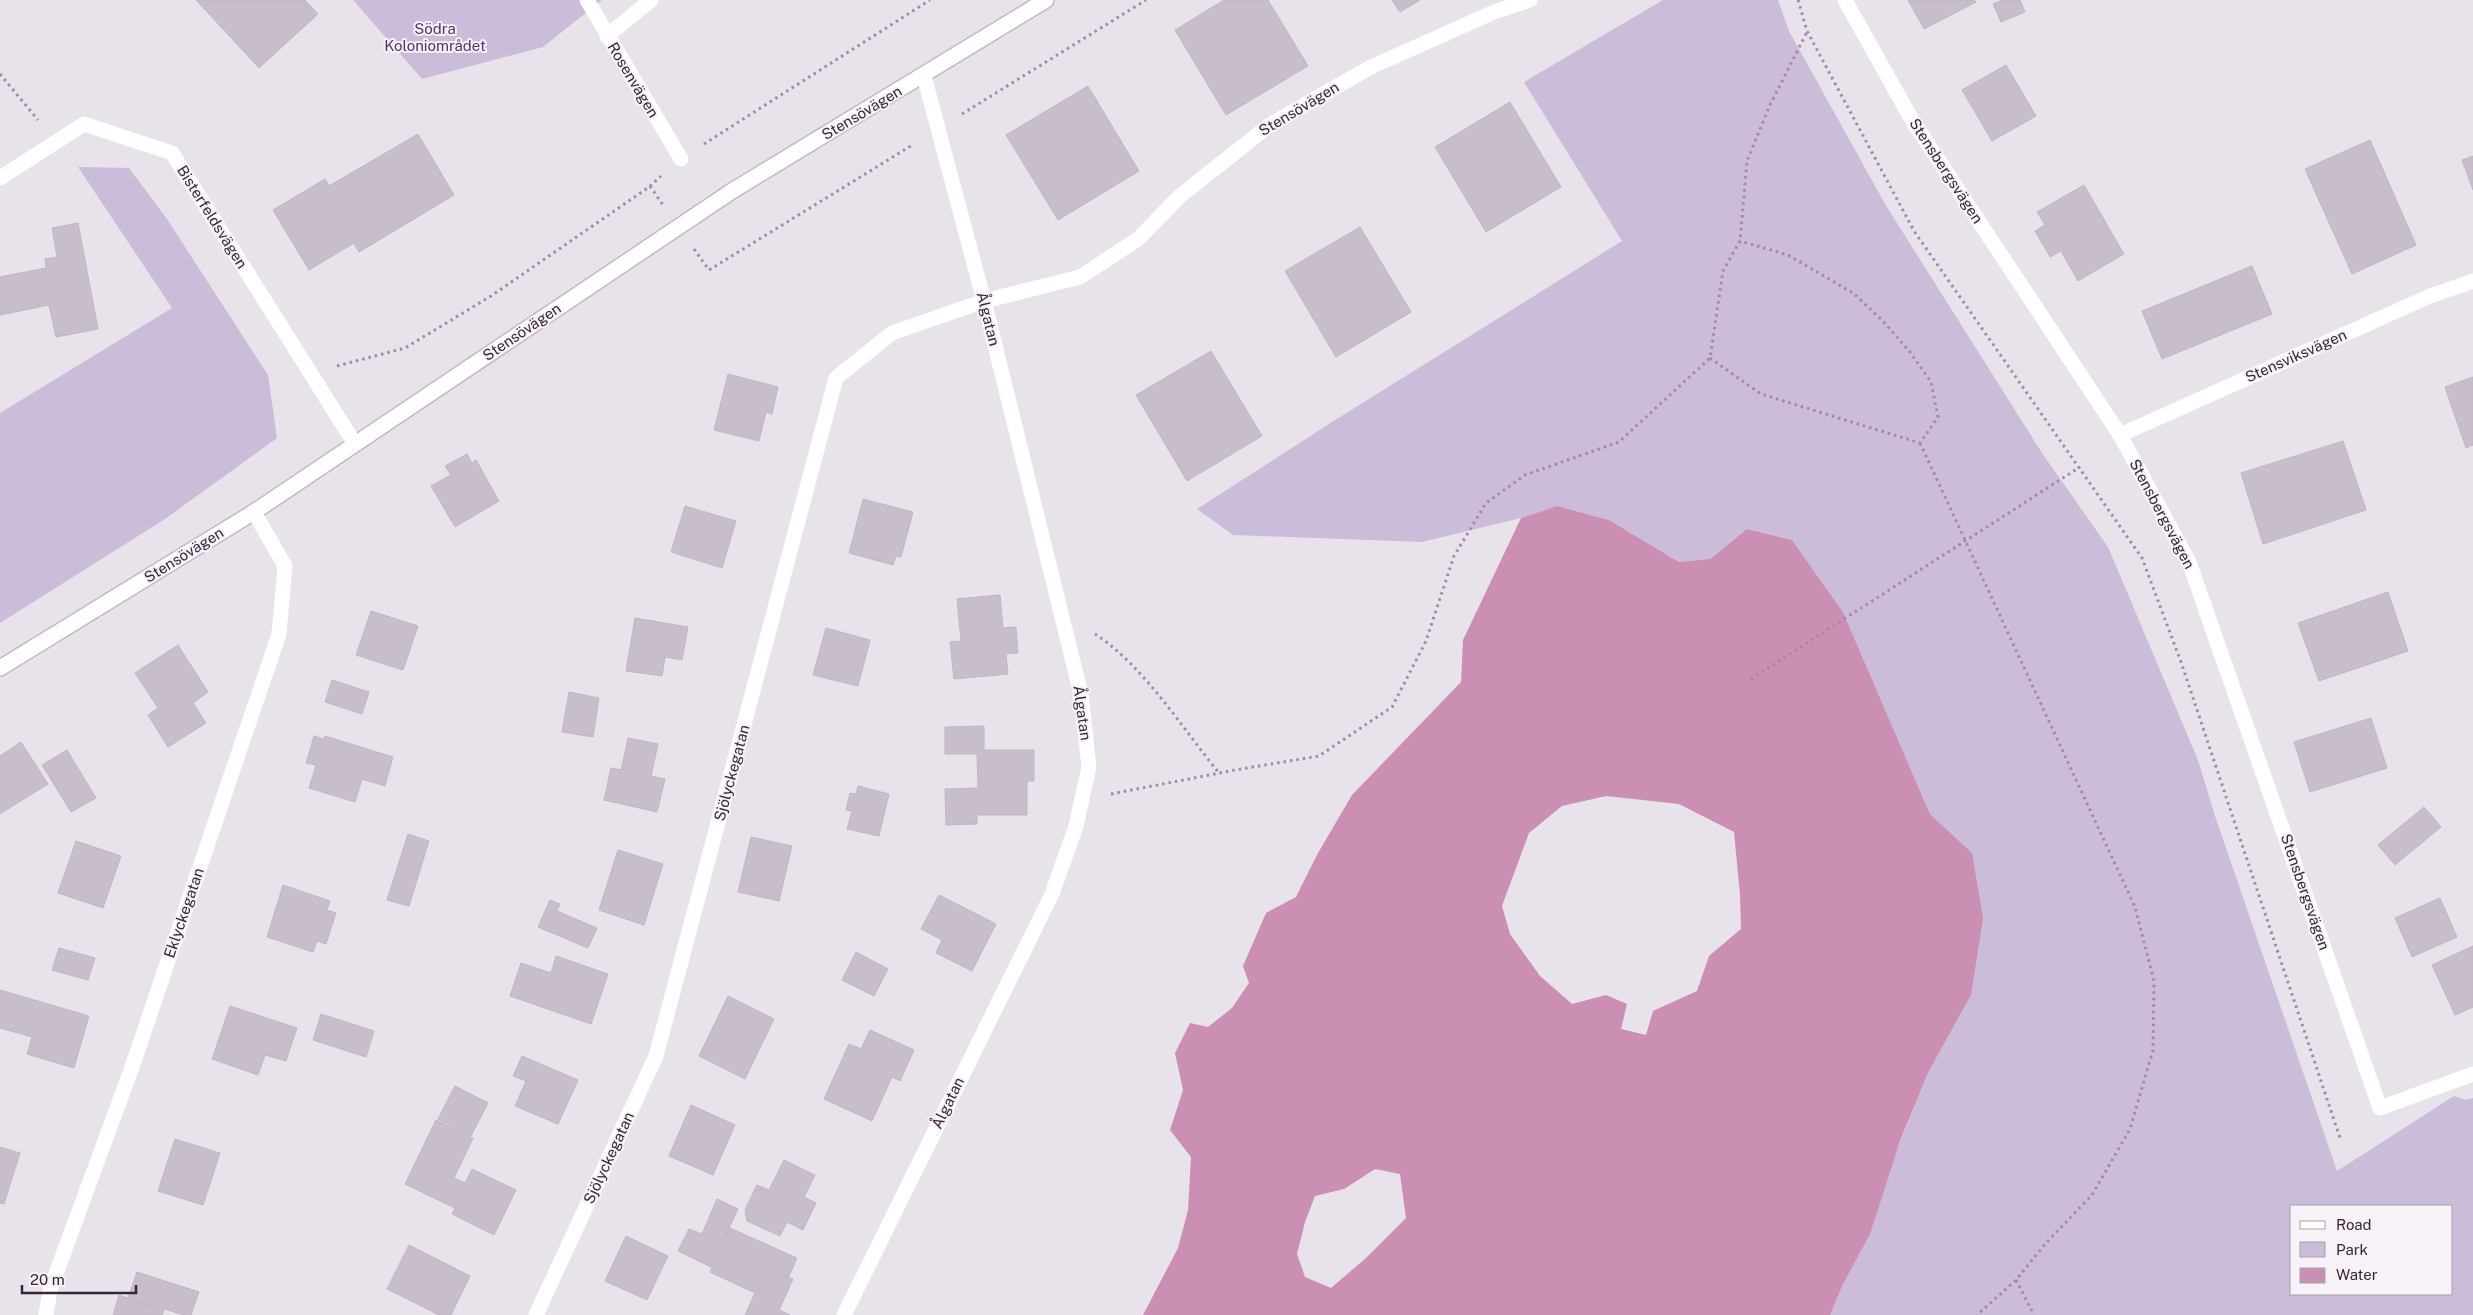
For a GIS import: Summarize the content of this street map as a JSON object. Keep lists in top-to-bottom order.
{
  "streets": {
    "street": [
      "Rosenvägen",
      "Stensövägen",
      "Stensbergsvägen",
      "Bisterfeldsvägen",
      "Ålgatan",
      "Stensviksvägen",
      "Sjölyckegatan",
      "Eklyckegatan"
    ]
  },
  "crossings": [
    ["Stensövägen", "Bisterfeldsvägen"],
    ["Stensövägen", "Ålgatan"],
    ["Stensövägen", "Sjölyckegatan"],
    ["Stensövägen", "Eklyckegatan"],
    ["Stensbergsvägen", "Stensviksvägen"],
    ["Ålgatan", "Sjölyckegatan"]
  ],
  "parks": ["Södra Koloniområdet"],
  "legend": ["Road", "Park", "Water"],
  "scale_bar": "20 m"
}
